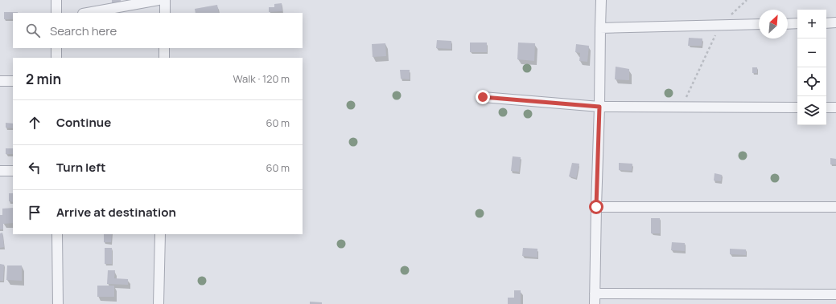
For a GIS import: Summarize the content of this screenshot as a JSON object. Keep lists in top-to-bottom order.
{
  "north": "top right",
  "page": {
    "map_buttons": ["+", "−"],
    "search": "Search here",
    "heading": ["2 min", "Walk · 120 m"],
    "list": [
      ["Continue", "60 m"],
      ["Turn left", "60 m"],
      "Arrive at destination"
    ]
  }
}
